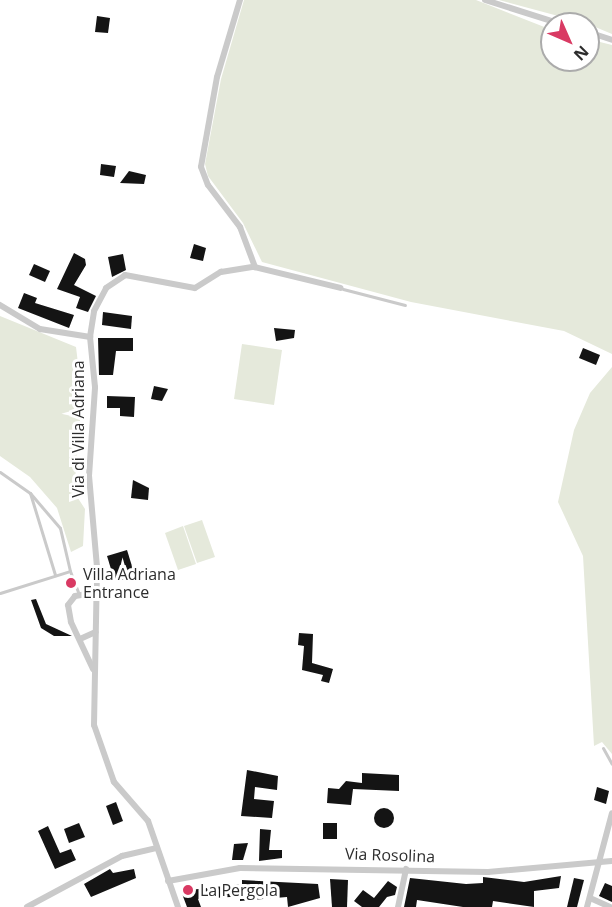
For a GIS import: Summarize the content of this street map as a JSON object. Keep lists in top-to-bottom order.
{
  "streets": {
    "street": ["Via di Villa Adriana", "Via Rosolina"]
  },
  "crossings": [
    ["Via di Villa Adriana", "Via Rosolina"]
  ],
  "places": ["Villa Adriana Entrance", "La Pergola"],
  "north": "bottom right"
}
